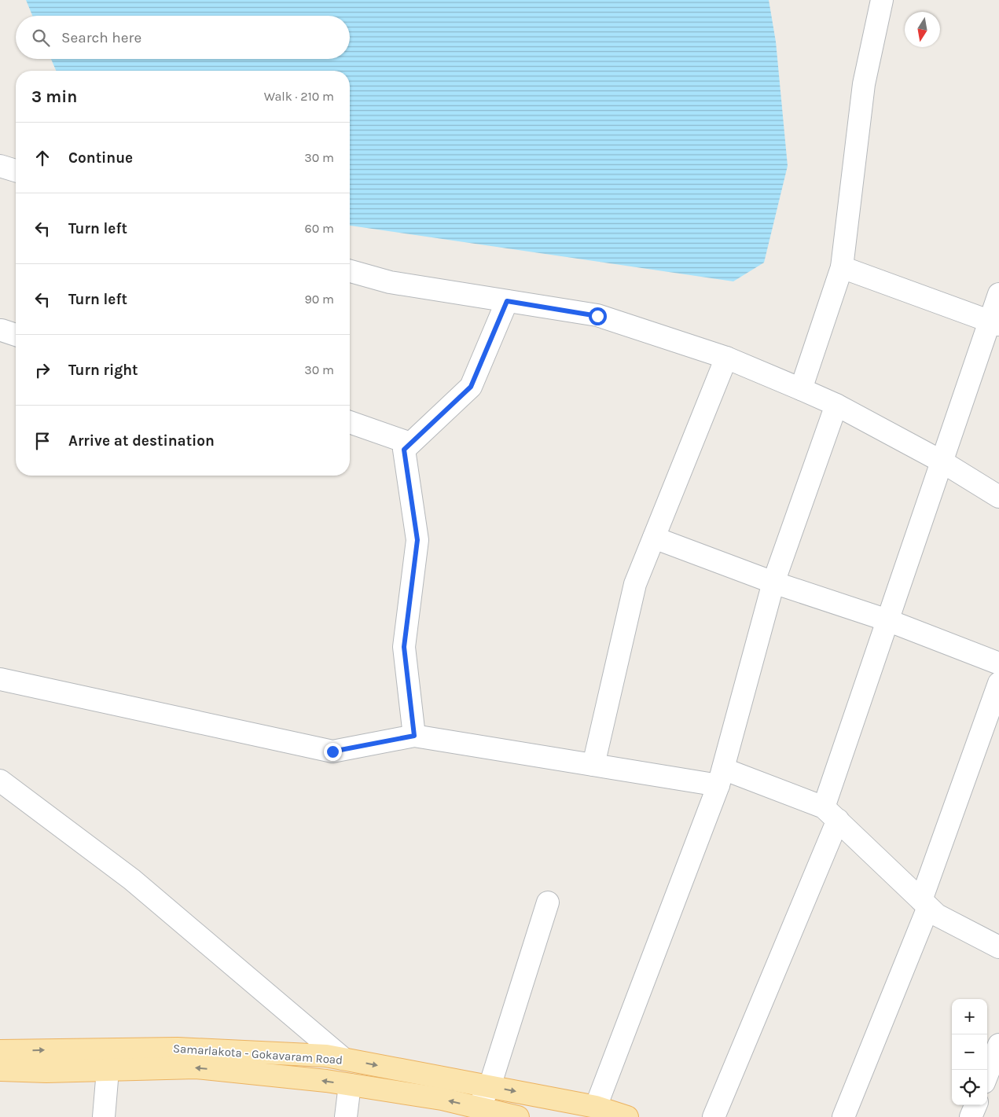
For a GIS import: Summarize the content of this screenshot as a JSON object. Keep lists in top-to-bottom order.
{
  "streets": {
    "main road": ["Samarlakota - Gokavaram Road"]
  },
  "north": "bottom",
  "page": {
    "search": "Search here",
    "heading": ["3 min", "Walk · 210 m"],
    "list": [
      ["Continue", "30 m"],
      ["Turn left", "60 m"],
      ["Turn left", "90 m"],
      ["Turn right", "30 m"],
      "Arrive at destination"
    ],
    "map_buttons": ["+", "−"]
  }
}
